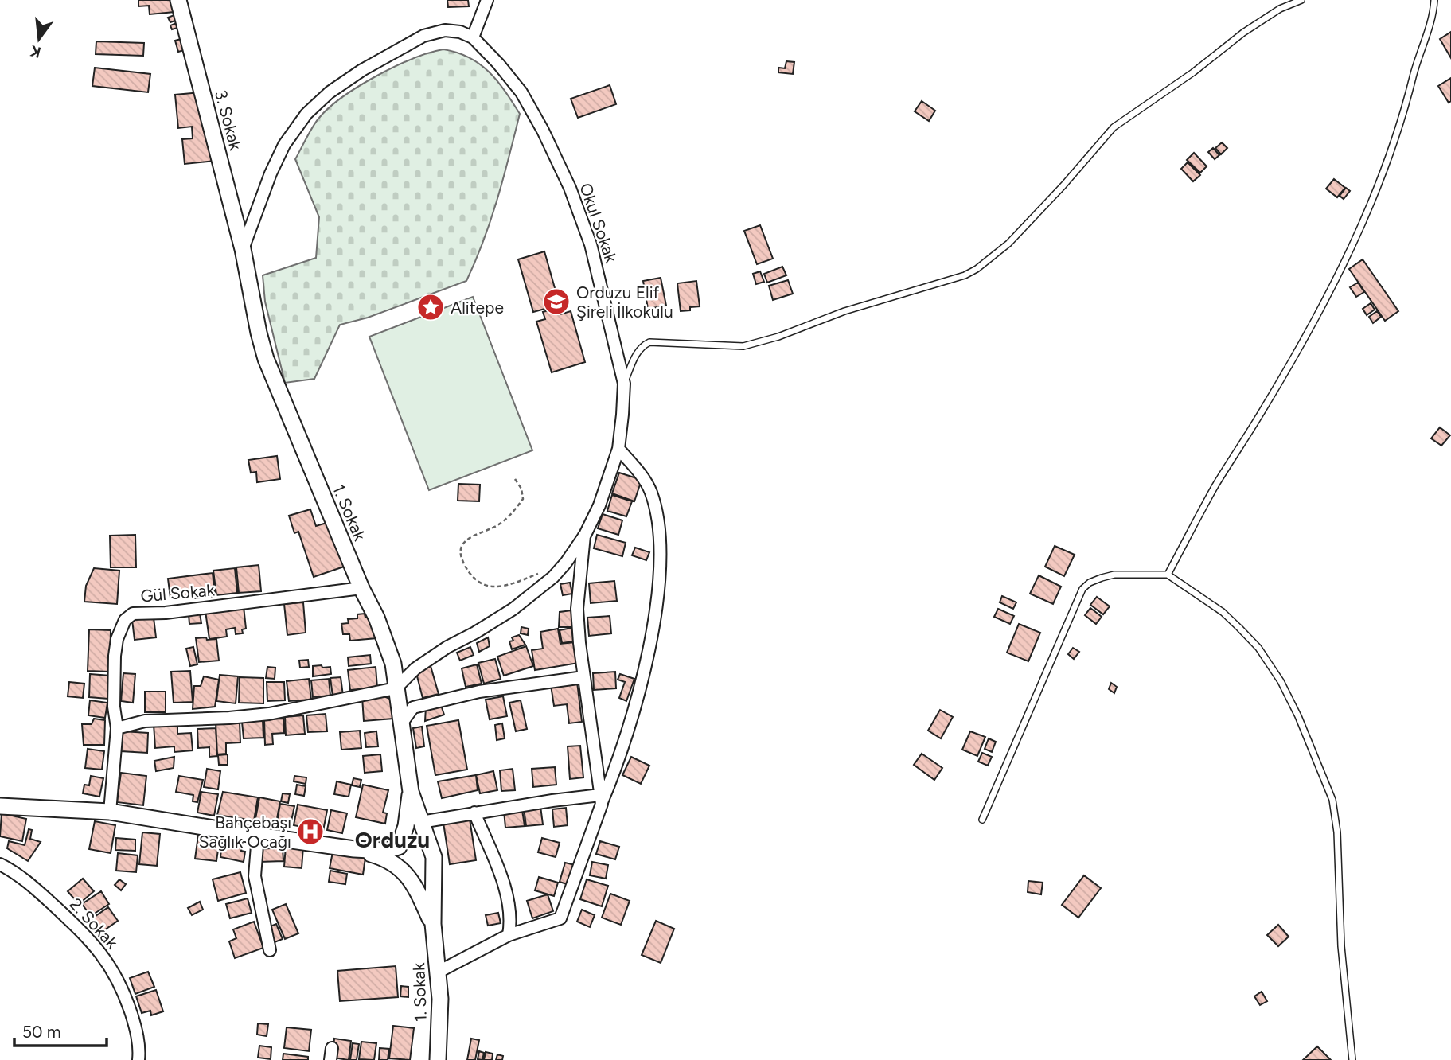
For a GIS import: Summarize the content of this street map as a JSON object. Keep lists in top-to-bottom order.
{
  "streets": {
    "street": [
      "3. Sokak",
      "Okul Sokak",
      "1. Sokak",
      "Gül Sokak",
      "2. Sokak"
    ]
  },
  "crossings": [
    ["3. Sokak", "Okul Sokak"],
    ["3. Sokak", "1. Sokak"],
    ["Okul Sokak", "1. Sokak"],
    ["1. Sokak", "Gül Sokak"]
  ],
  "districts": ["Orduzu"],
  "places": {
    "school or university": ["Orduzu Elif Şireli İlkokulu"],
    "place": ["Alitepe"],
    "hospital": ["Bahçebaşı Sağlık Ocağı"]
  },
  "scale_bar": "50 m",
  "north": "bottom"
}
